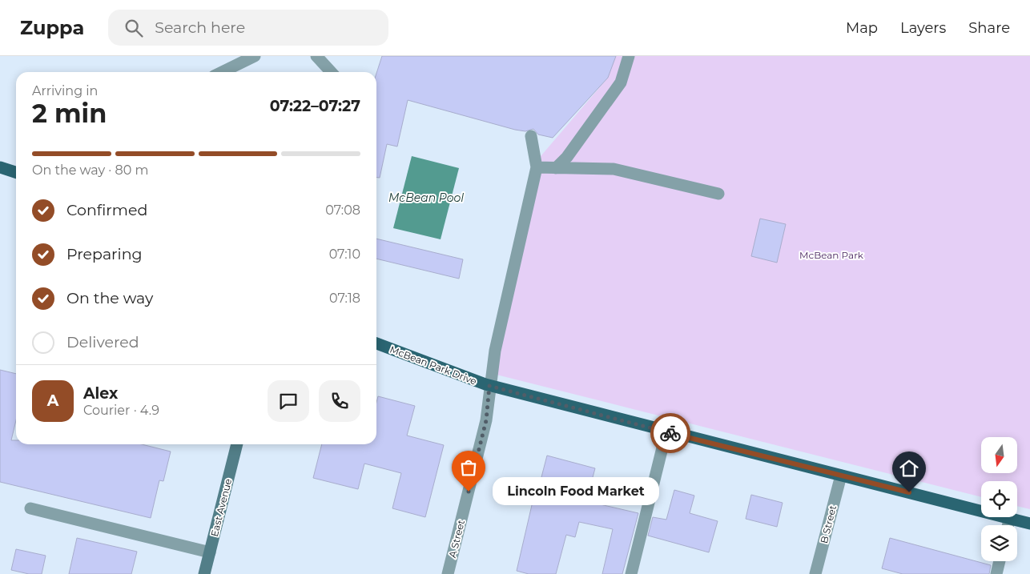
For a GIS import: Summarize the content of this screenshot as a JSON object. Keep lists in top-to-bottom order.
{
  "streets": {
    "main road": ["McBean Park Drive"],
    "street": ["East Avenue", "B Street", "A Street"]
  },
  "crossings": [
    ["McBean Park Drive", "B Street"],
    ["McBean Park Drive", "A Street"]
  ],
  "water": ["McBean Pool"],
  "parks": ["McBean Park"],
  "places": ["Lincoln Food Market"],
  "north": "bottom",
  "page": {
    "header": "Zuppa",
    "search": "Search here",
    "nav": ["Map", "Layers", "Share"],
    "heading": ["2 min", "Arriving in", "07:22–07:27"],
    "panel": ["Alex", "Courier · 4.9"],
    "bar": "On the way · 80 m",
    "list": [
      ["Confirmed", "07:08"],
      ["Preparing", "07:10"],
      ["On the way", "07:18"],
      "Delivered"
    ],
    "round": "A",
    "bubble": "Lincoln Food Market"
  }
}
